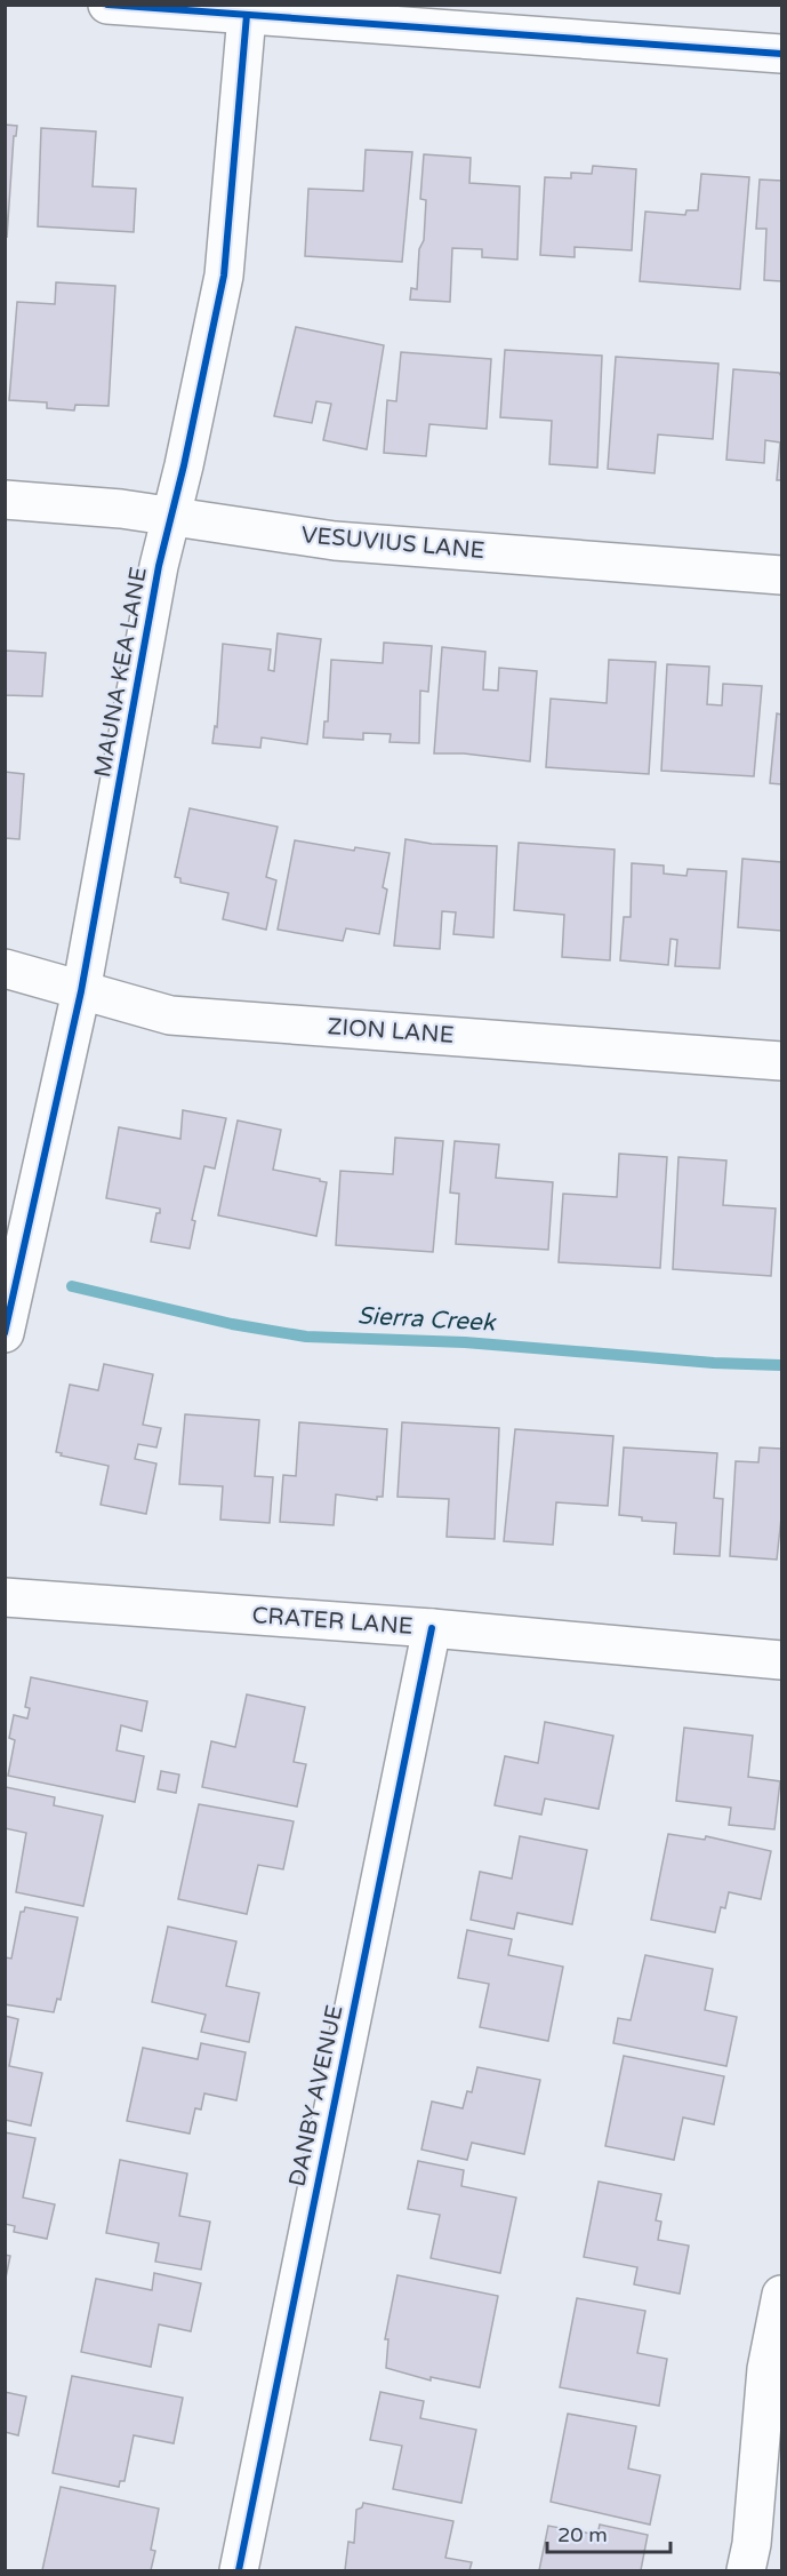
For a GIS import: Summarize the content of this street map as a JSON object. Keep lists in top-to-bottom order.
{
  "streets": {
    "street": [
      "VESUVIUS LANE",
      "MAUNA KEA LANE",
      "ZION LANE",
      "CRATER LANE",
      "DANBY AVENUE"
    ]
  },
  "crossings": [
    ["VESUVIUS LANE", "MAUNA KEA LANE"],
    ["MAUNA KEA LANE", "ZION LANE"],
    ["CRATER LANE", "DANBY AVENUE"]
  ],
  "water": ["Sierra Creek"],
  "scale_bar": "20 m"
}
